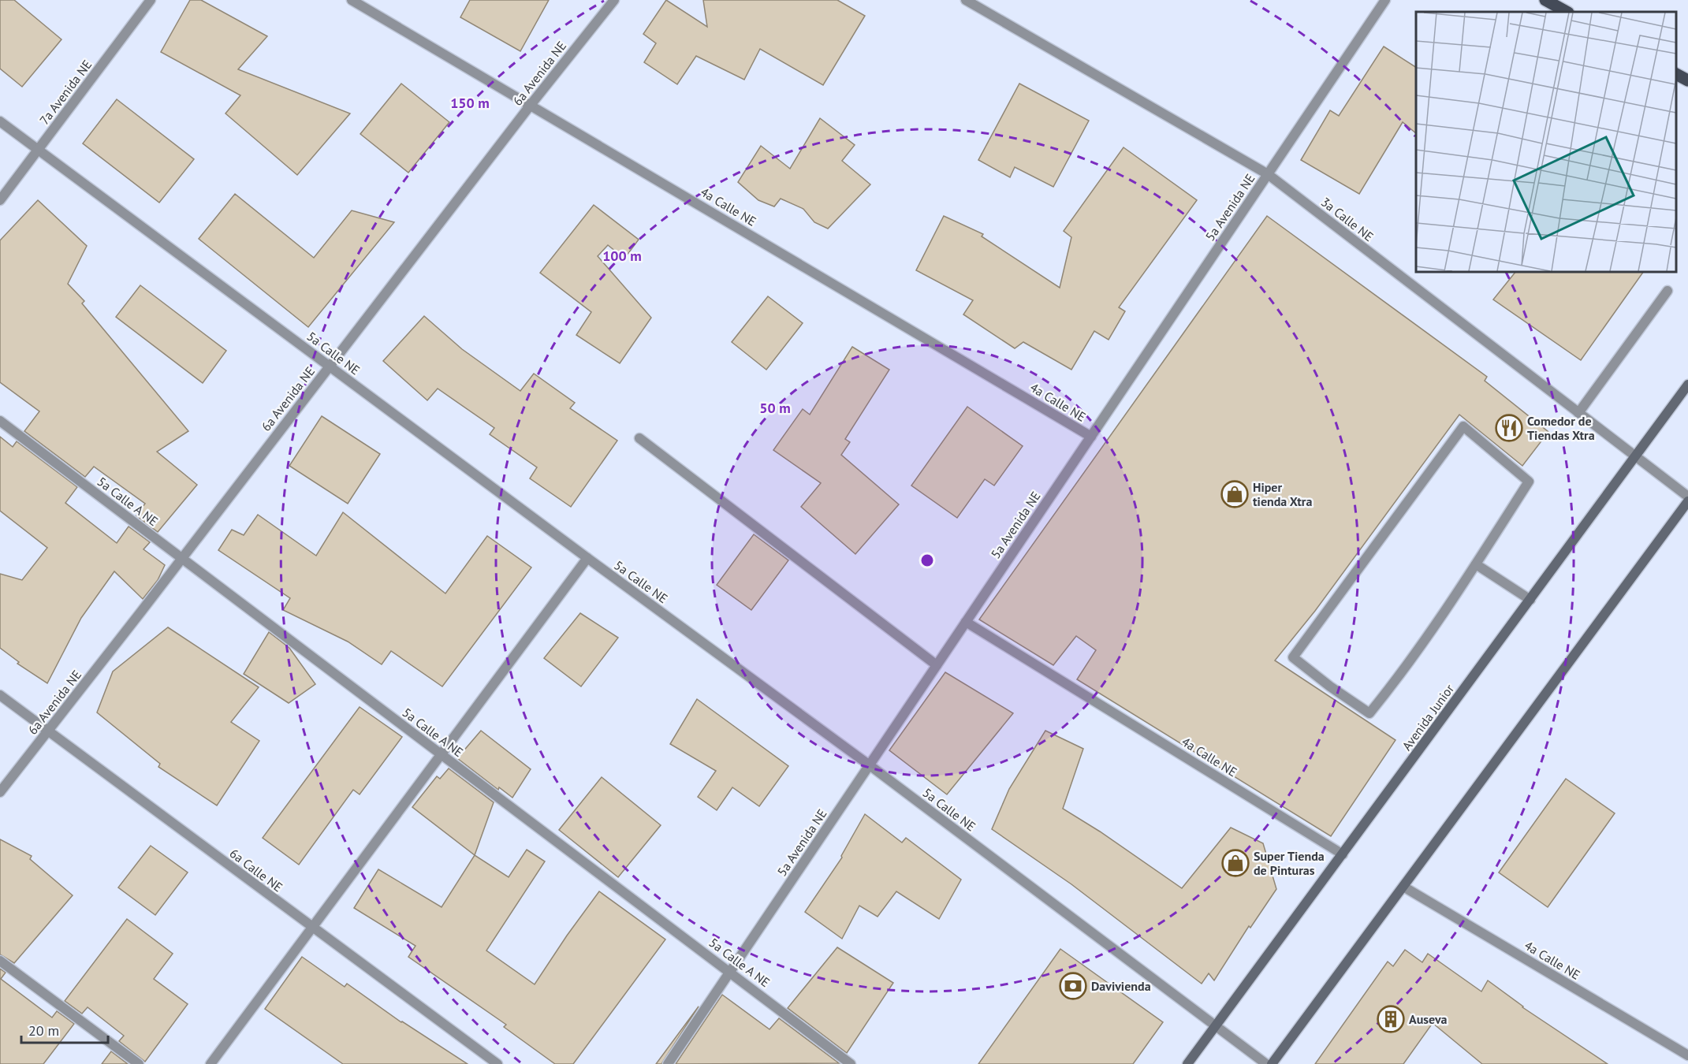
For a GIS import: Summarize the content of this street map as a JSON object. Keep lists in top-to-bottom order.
{
  "streets": {
    "main road": ["Avenida Junior"],
    "street": [
      "6a Avenida NE",
      "7a Avenida NE",
      "4a Calle NE",
      "5a Avenida NE",
      "3a Calle NE",
      "5a Calle NE",
      "5a Calle A NE",
      "6a Calle NE"
    ]
  },
  "crossings": [
    ["6a Avenida NE", "4a Calle NE"],
    ["6a Avenida NE", "5a Calle NE"],
    ["6a Avenida NE", "5a Calle A NE"],
    ["6a Avenida NE", "6a Calle NE"],
    ["7a Avenida NE", "5a Calle NE"],
    ["4a Calle NE", "5a Avenida NE"],
    ["4a Calle NE", "Avenida Junior"],
    ["5a Avenida NE", "3a Calle NE"],
    ["5a Avenida NE", "5a Calle NE"],
    ["5a Avenida NE", "5a Calle A NE"],
    ["3a Calle NE", "Avenida Junior"],
    ["5a Calle NE", "Avenida Junior"]
  ],
  "places": {
    "restaurant": ["Comedor de Tiendas Xtra"],
    "shop": ["Hiper tienda Xtra", "Super Tienda de Pinturas"],
    "bank": ["Davivienda"],
    "building": ["Auseva"]
  },
  "scale_bar": "20 m",
  "rings": ["150 m", "100 m", "50 m"]
}
